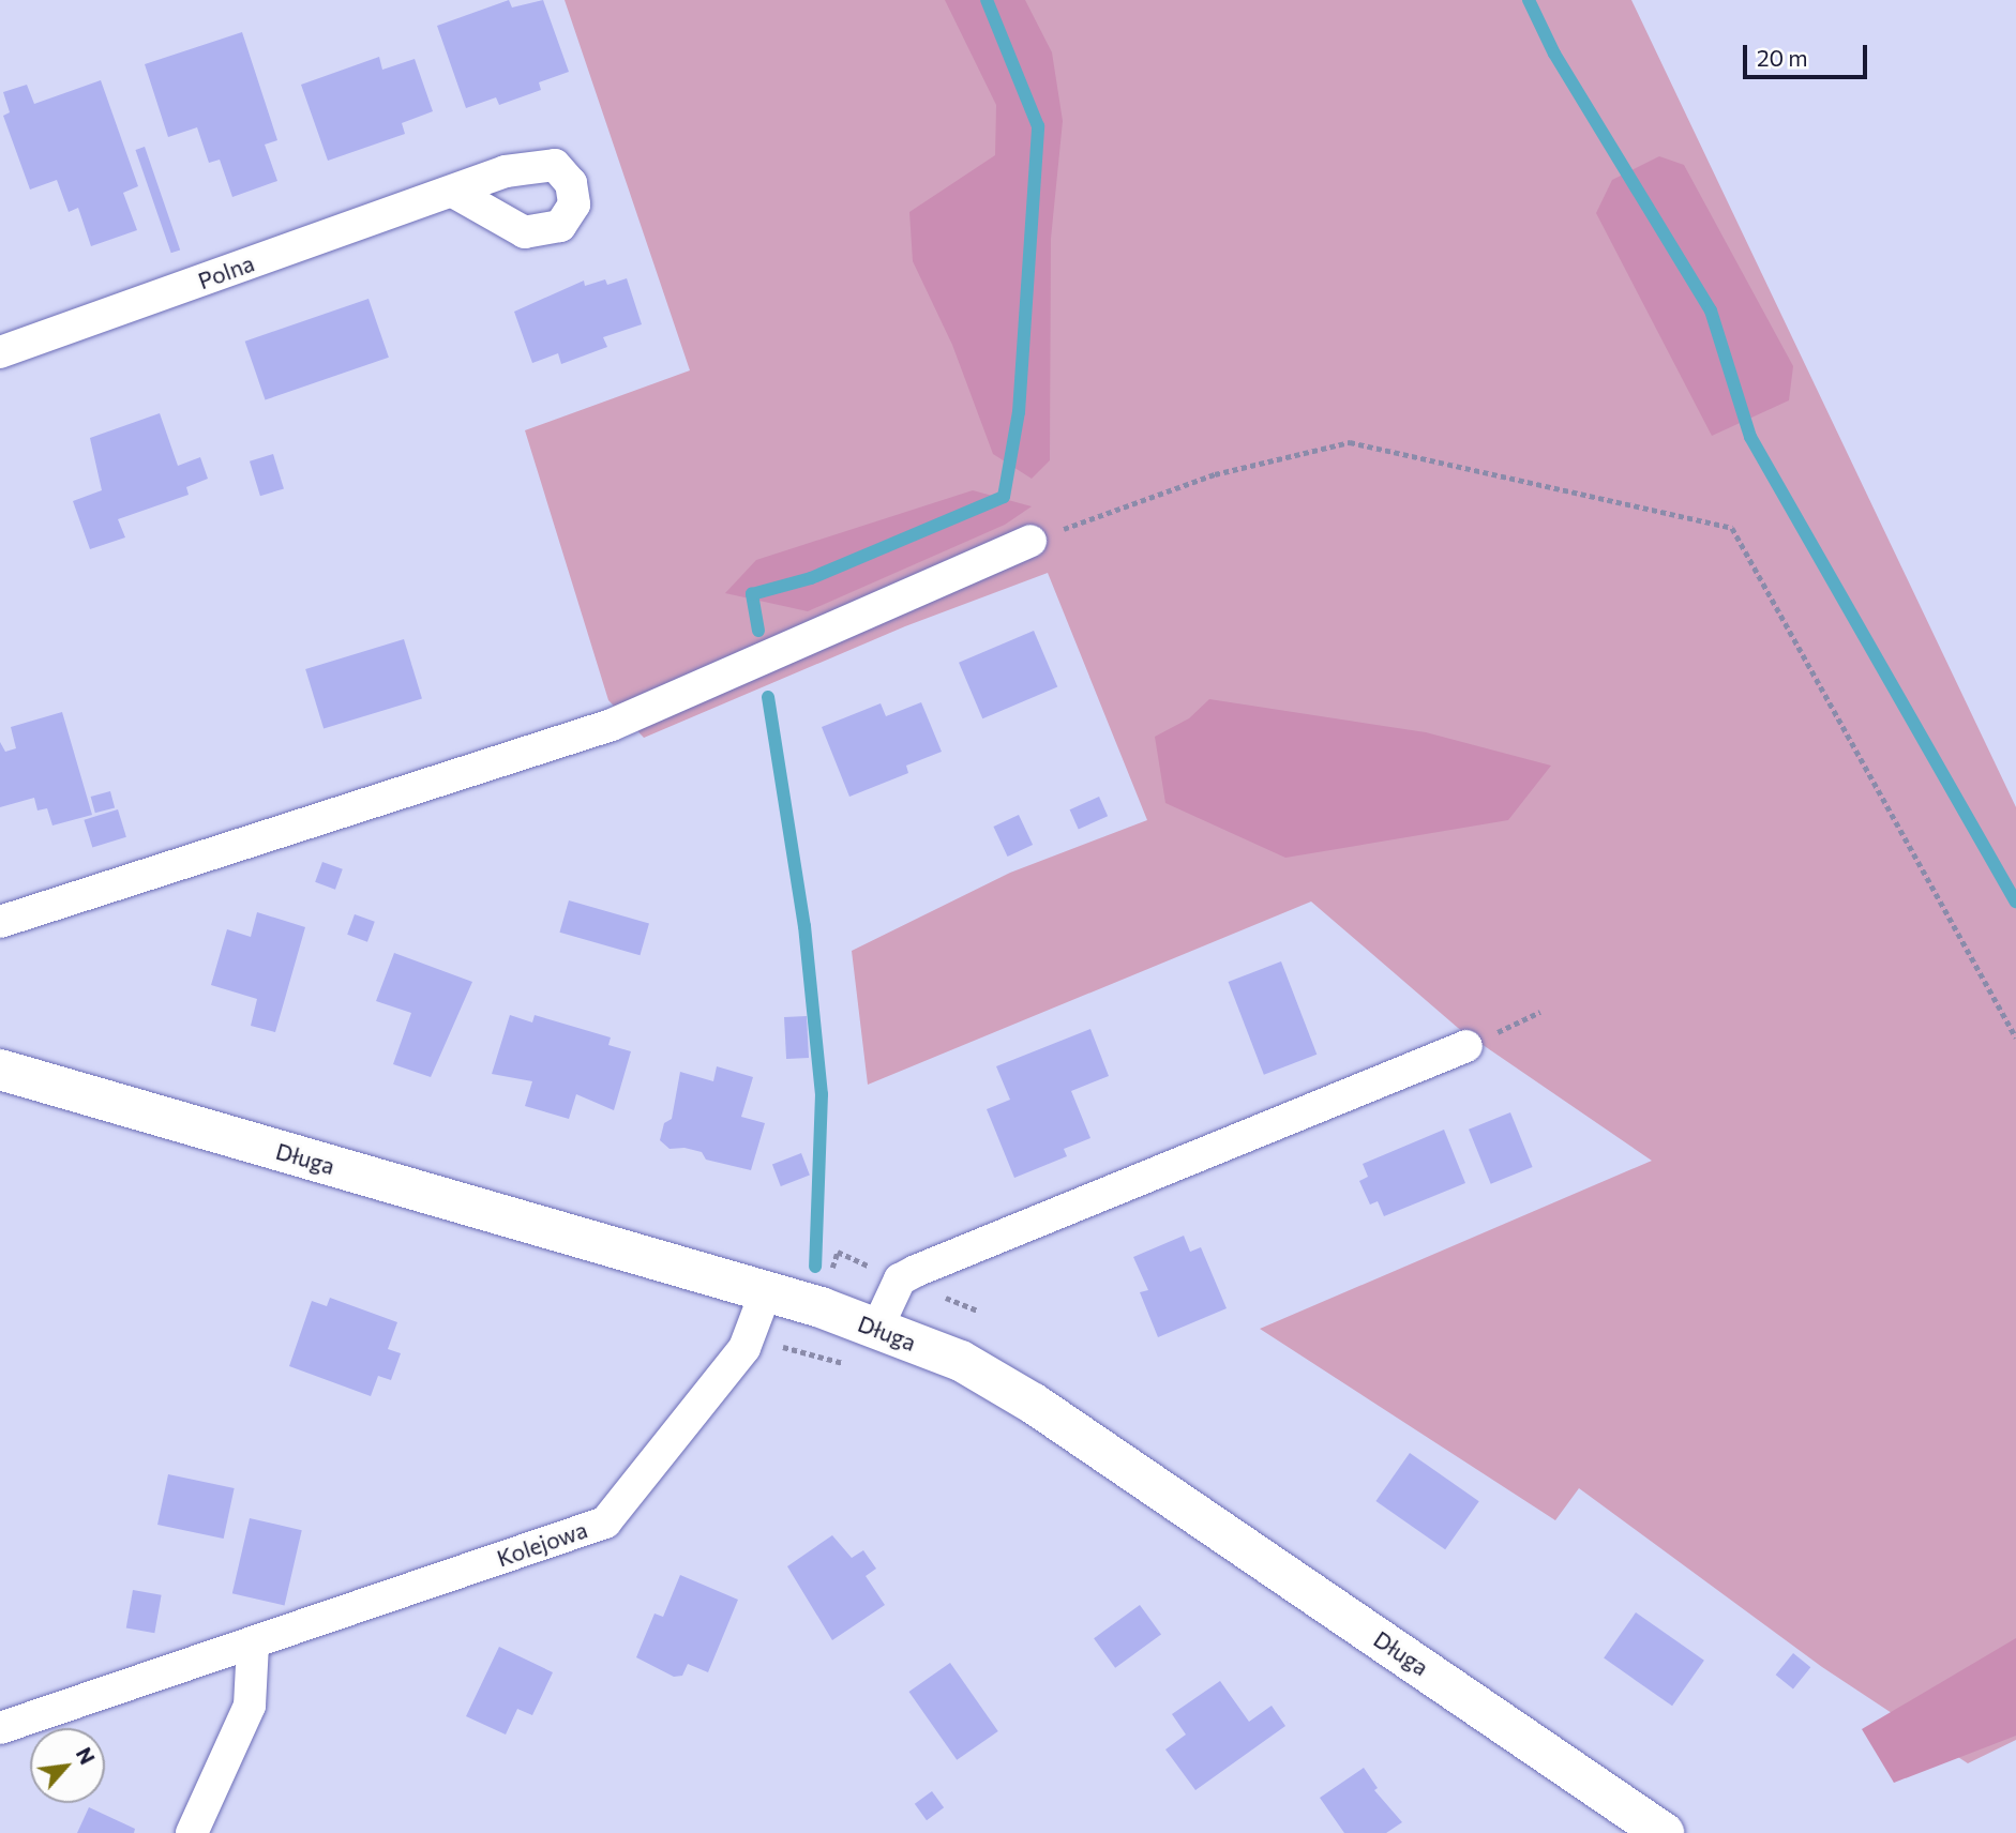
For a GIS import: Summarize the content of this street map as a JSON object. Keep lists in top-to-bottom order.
{
  "streets": {
    "street": ["Polna", "Długa", "Kolejowa"]
  },
  "crossings": [
    ["Długa", "Kolejowa"]
  ],
  "scale_bar": "20 m",
  "north": "top right"
}
